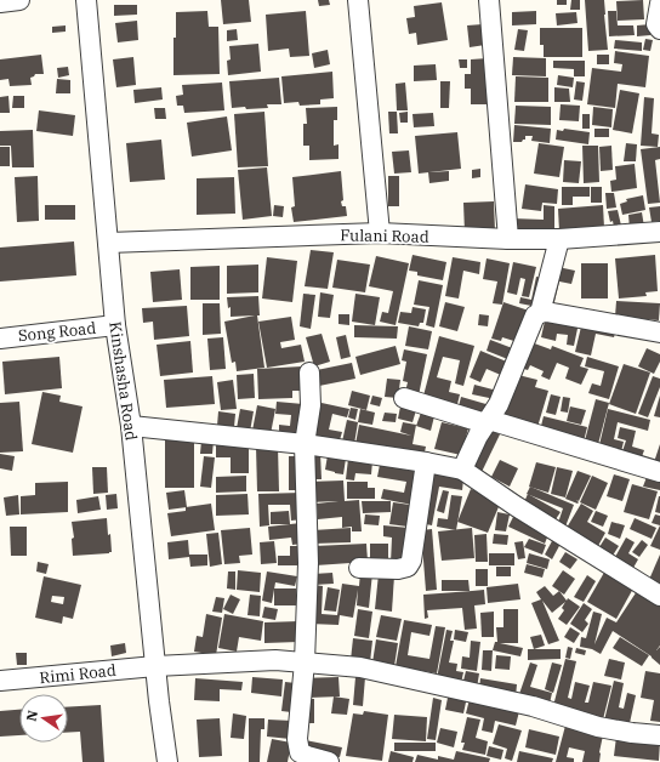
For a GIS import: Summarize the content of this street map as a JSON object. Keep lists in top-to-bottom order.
{
  "streets": {
    "street": [
      "Fulani Road",
      "Song Road",
      "Kinshasha Road",
      "Rimi Road"
    ]
  },
  "crossings": [
    ["Fulani Road", "Kinshasha Road"],
    ["Song Road", "Kinshasha Road"],
    ["Kinshasha Road", "Rimi Road"]
  ],
  "north": "left"
}
